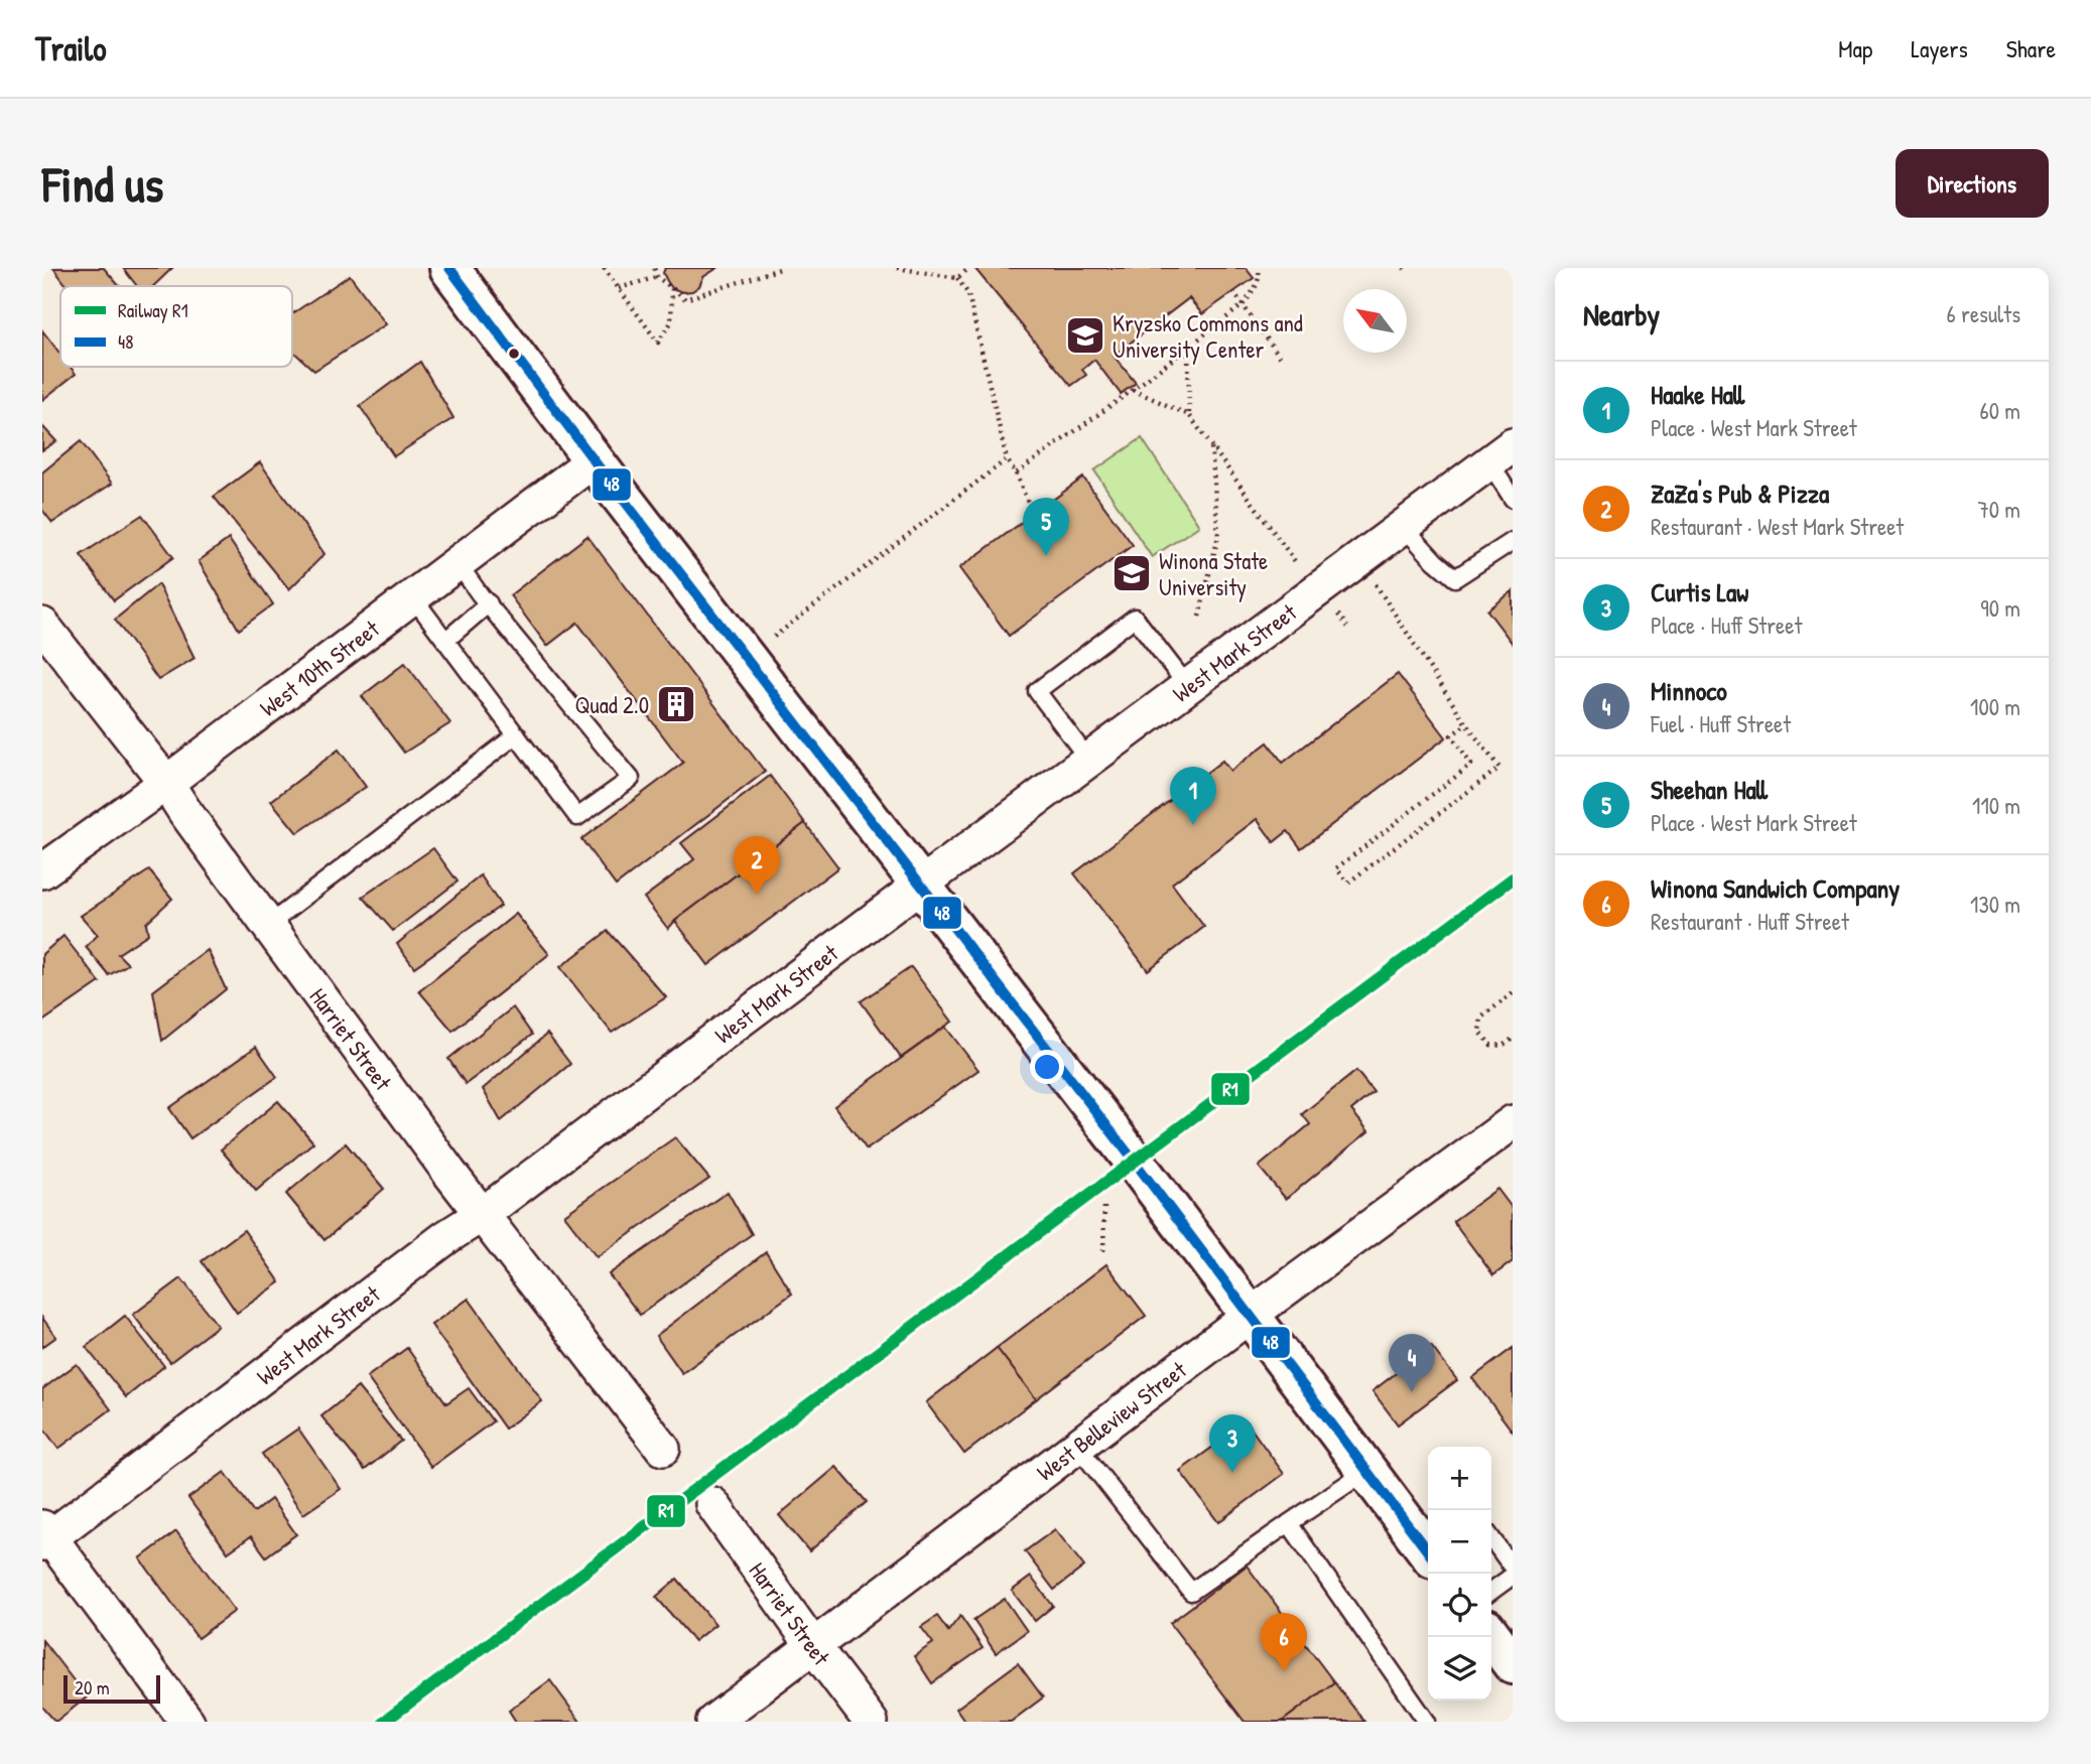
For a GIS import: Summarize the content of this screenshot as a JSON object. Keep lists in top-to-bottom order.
{
  "streets": {
    "street": [
      "West Mark Street",
      "West 10th Street",
      "Harriet Street",
      "West Belleview Street"
    ]
  },
  "crossings": [
    ["West Mark Street", "Harriet Street"],
    ["West 10th Street", "Harriet Street"],
    ["Harriet Street", "West Belleview Street"]
  ],
  "places": {
    "school or university": ["Kryzsko Commons and University Center", "Winona State University"],
    "building": ["Quad 2.0"]
  },
  "lines": ["transit line 48", "rail line R1"],
  "legend": ["Railway R1", "48"],
  "scale_bar": "20 m",
  "north": "top left",
  "page": {
    "header": "Trailo",
    "nav": ["Map", "Layers", "Share"],
    "buttons": "Directions",
    "title": "Find us",
    "heading": ["Nearby", "6 results"],
    "list": [
      {
        "mark": "1",
        "name": "Haake Hall",
        "note": "Place · West Mark Street",
        "value": "60 m"
      },
      {
        "mark": "2",
        "name": "ZaZa's Pub & Pizza",
        "note": "Restaurant · West Mark Street",
        "value": "70 m"
      },
      {
        "mark": "3",
        "name": "Curtis Law",
        "note": "Place · Huff Street",
        "value": "90 m"
      },
      {
        "mark": "4",
        "name": "Minnoco",
        "note": "Fuel · Huff Street",
        "value": "100 m"
      },
      {
        "mark": "5",
        "name": "Sheehan Hall",
        "note": "Place · West Mark Street",
        "value": "110 m"
      },
      {
        "mark": "6",
        "name": "Winona Sandwich Company",
        "note": "Restaurant · Huff Street",
        "value": "130 m"
      }
    ],
    "pins": [
      "5",
      "1",
      "2",
      "4",
      "3",
      "6"
    ],
    "map_buttons": ["+", "−"],
    "scale": "20 m"
  }
}
